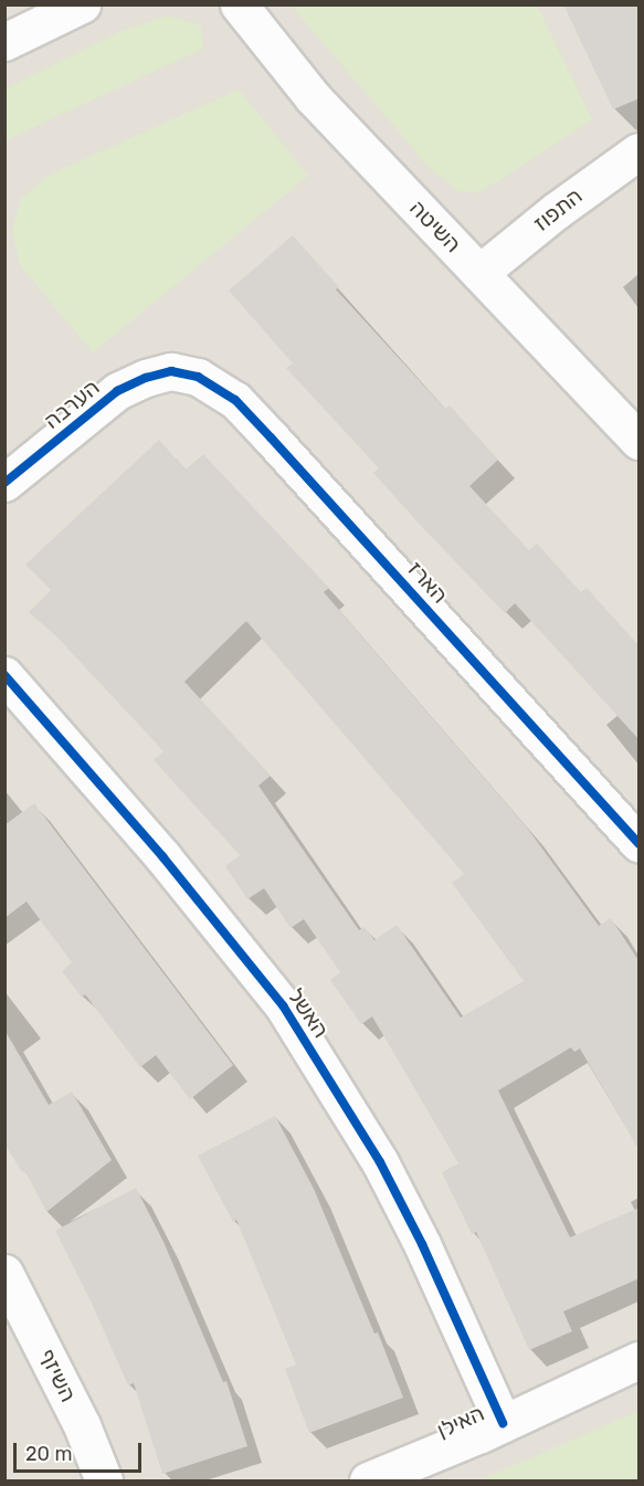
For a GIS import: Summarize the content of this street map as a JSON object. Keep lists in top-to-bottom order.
{
  "streets": {
    "street": [
      "התפוז",
      "השיטה",
      "הערבה",
      "הארז",
      "האשל",
      "השיזף",
      "האילן"
    ]
  },
  "crossings": [
    ["התפוז", "השיטה"],
    ["הערבה", "הארז"],
    ["האשל", "האילן"]
  ],
  "scale_bar": "20 m"
}
